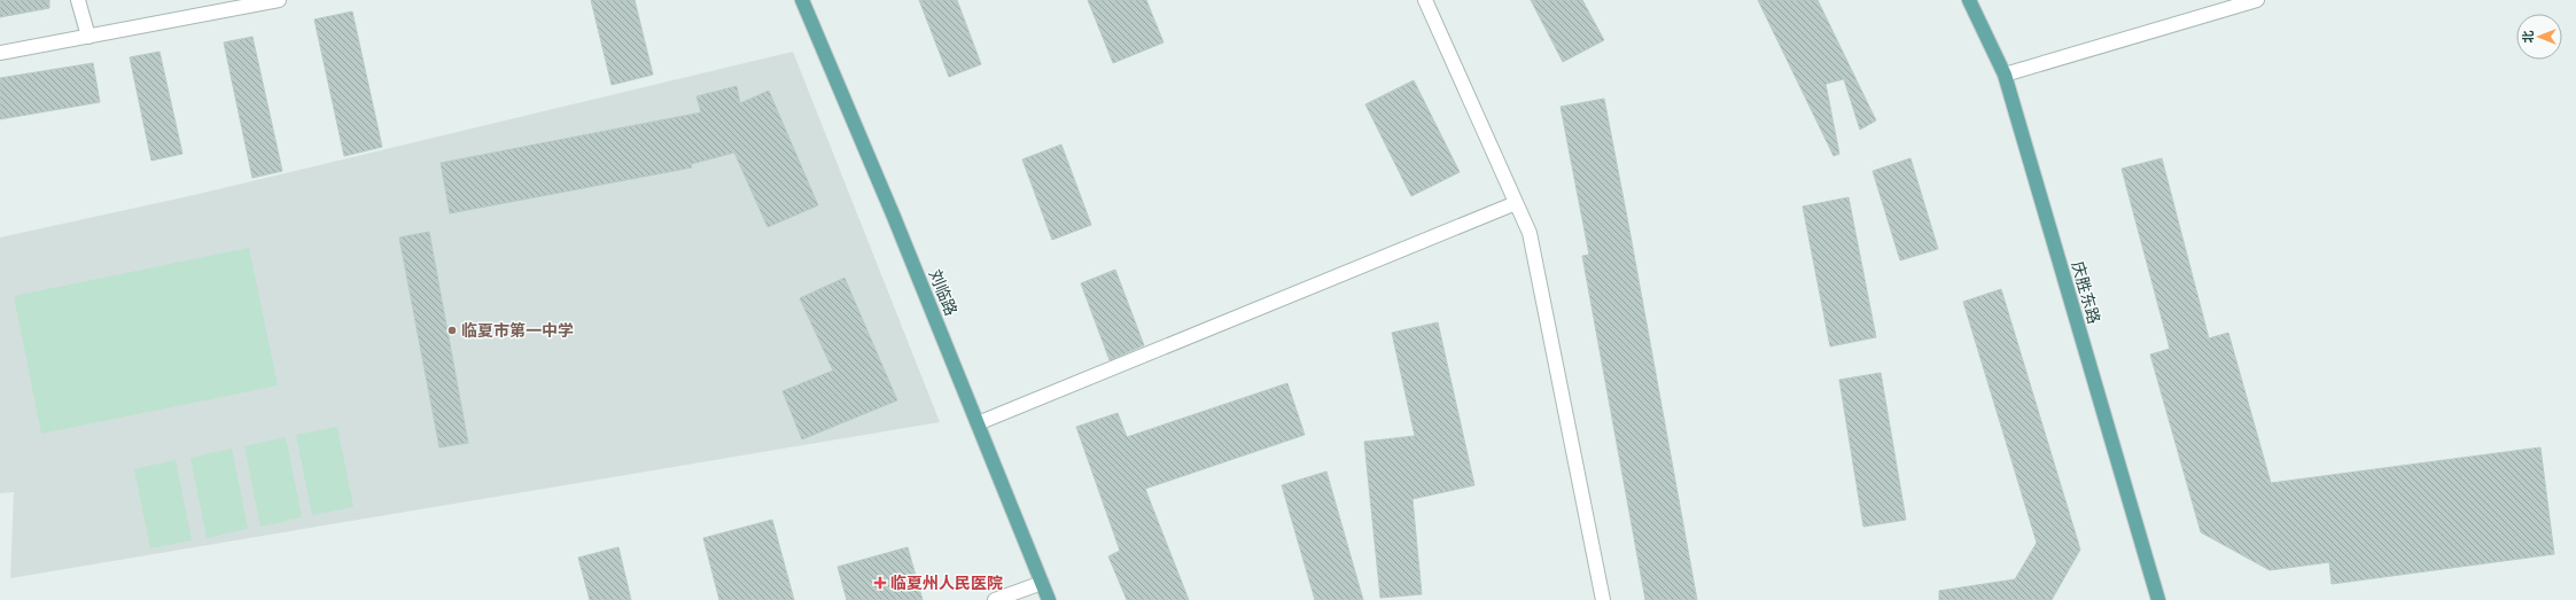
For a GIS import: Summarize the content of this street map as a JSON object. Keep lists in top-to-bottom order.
{
  "streets": {
    "main road": ["刘临路", "庆胜东路"]
  },
  "places": {
    "other": ["临夏市第一中学"],
    "health": ["临夏州人民医院"]
  },
  "north": "left"
}
